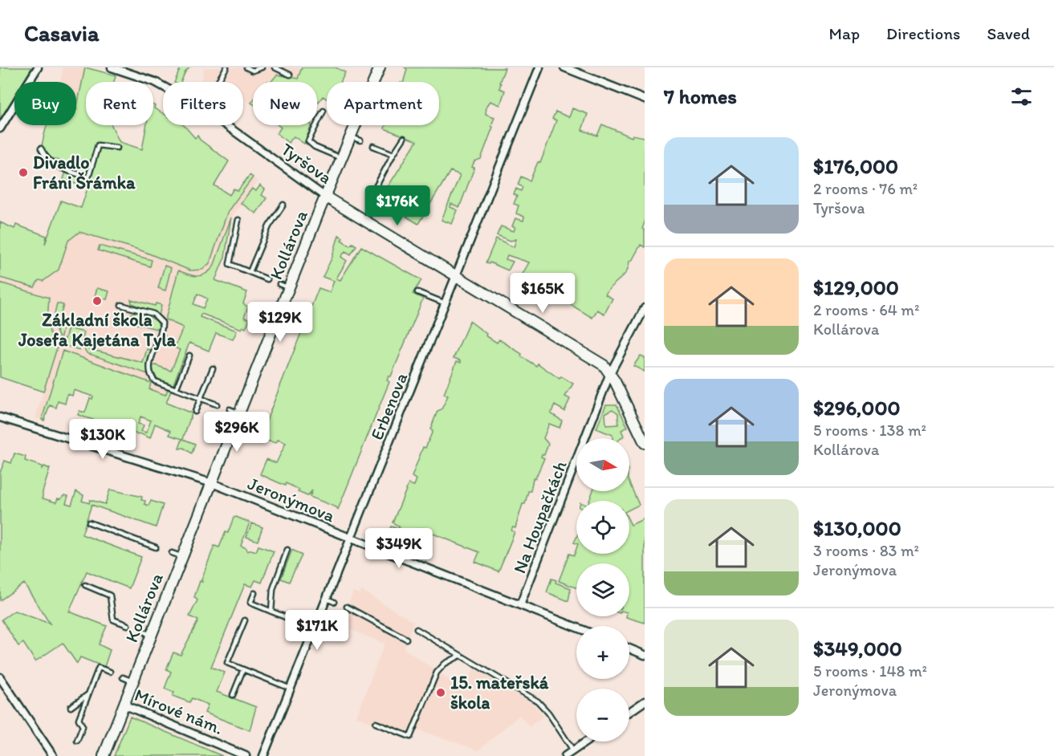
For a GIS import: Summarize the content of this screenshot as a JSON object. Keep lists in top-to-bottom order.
{
  "streets": {
    "main road": ["Tyršova", "Kollárova", "Mírové nám."],
    "street": ["Erbenova", "Jeronýmova", "Na Houpačkách"]
  },
  "crossings": [
    ["Tyršova", "Kollárova"],
    ["Tyršova", "Erbenova"],
    ["Tyršova", "Na Houpačkách"],
    ["Kollárova", "Jeronýmova"],
    ["Kollárova", "Mírové nám."],
    ["Erbenova", "Jeronýmova"],
    ["Jeronýmova", "Na Houpačkách"]
  ],
  "places": ["Divadlo Fráni Šrámka", "Základní škola Josefa Kajetána Tyla", "15. mateřská škola"],
  "north": "right",
  "page": {
    "header": "Casavia",
    "nav": ["Map", "Directions", "Saved"],
    "heading": "7 homes",
    "chip": [
      "Buy",
      "Rent",
      "Filters",
      "New",
      "Apartment"
    ],
    "list": [
      {
        "name": "$176,000",
        "note": "2 rooms · 76 m² · Tyršova"
      },
      {
        "name": "$129,000",
        "note": "2 rooms · 64 m² · Kollárova"
      },
      {
        "name": "$296,000",
        "note": "5 rooms · 138 m² · Kollárova"
      },
      {
        "name": "$130,000",
        "note": "3 rooms · 83 m² · Jeronýmova"
      },
      {
        "name": "$349,000",
        "note": "5 rooms · 148 m² · Jeronýmova"
      }
    ],
    "price": [
      "$176K",
      "$165K",
      "$129K",
      "$296K",
      "$130K",
      "$349K",
      "$171K"
    ],
    "map_buttons": ["+", "−"]
  }
}
